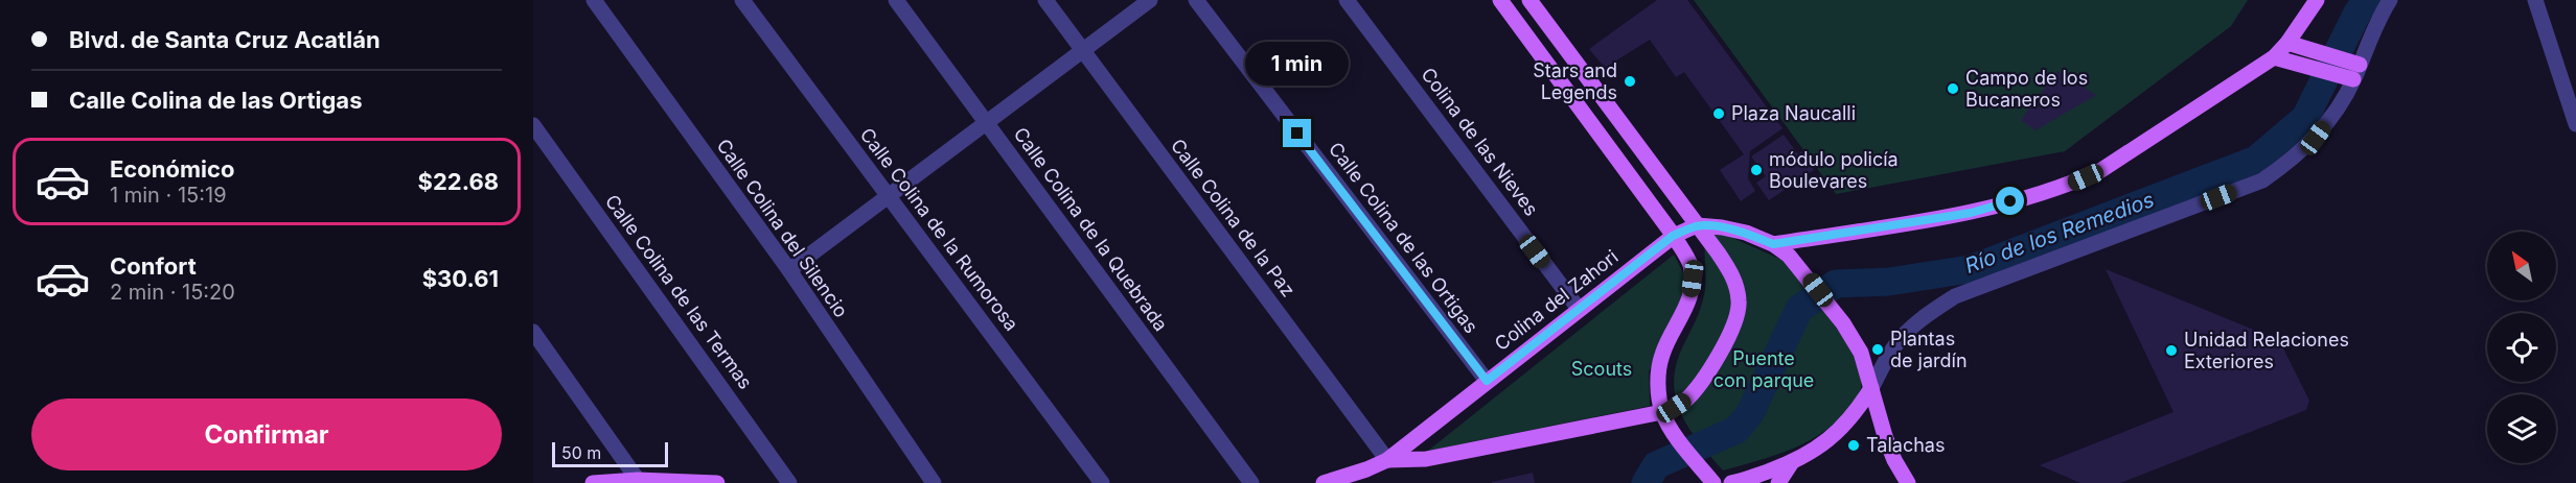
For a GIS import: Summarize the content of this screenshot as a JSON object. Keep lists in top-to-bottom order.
{
  "streets": {
    "main road": ["Colina del Zahori"],
    "street": [
      "Colina de las Nieves",
      "Calle Colina de la Paz",
      "Calle Colina del Silencio",
      "Calle Colina de la Rumorosa",
      "Calle Colina de la Quebrada",
      "Calle Colina de las Ortigas",
      "Calle Colina de las Termas"
    ]
  },
  "crossings": [
    ["Colina de las Nieves", "Colina del Zahori"],
    ["Calle Colina de la Paz", "Colina del Zahori"],
    ["Calle Colina de las Ortigas", "Colina del Zahori"]
  ],
  "water": ["Río de los Remedios"],
  "parks": ["Puente con parque", "Scouts"],
  "places": [
    "Stars and Legends",
    "Campo de los Bucaneros",
    "Plaza Naucalli",
    "módulo policía Boulevares",
    "Plantas de jardín",
    "Unidad Relaciones Exteriores",
    "Talachas"
  ],
  "scale_bar": "50 m",
  "north": "top left",
  "page": {
    "banner": ["Blvd. de Santa Cruz Acatlán", "Calle Colina de las Ortigas"],
    "bubble": "1 min",
    "list": [
      {
        "name": "Económico",
        "note": "1 min · 15:19",
        "value": "$22.68"
      },
      {
        "name": "Confort",
        "note": "2 min · 15:20",
        "value": "$30.61"
      }
    ],
    "buttons": "Confirmar",
    "scale": "50 m"
  }
}
